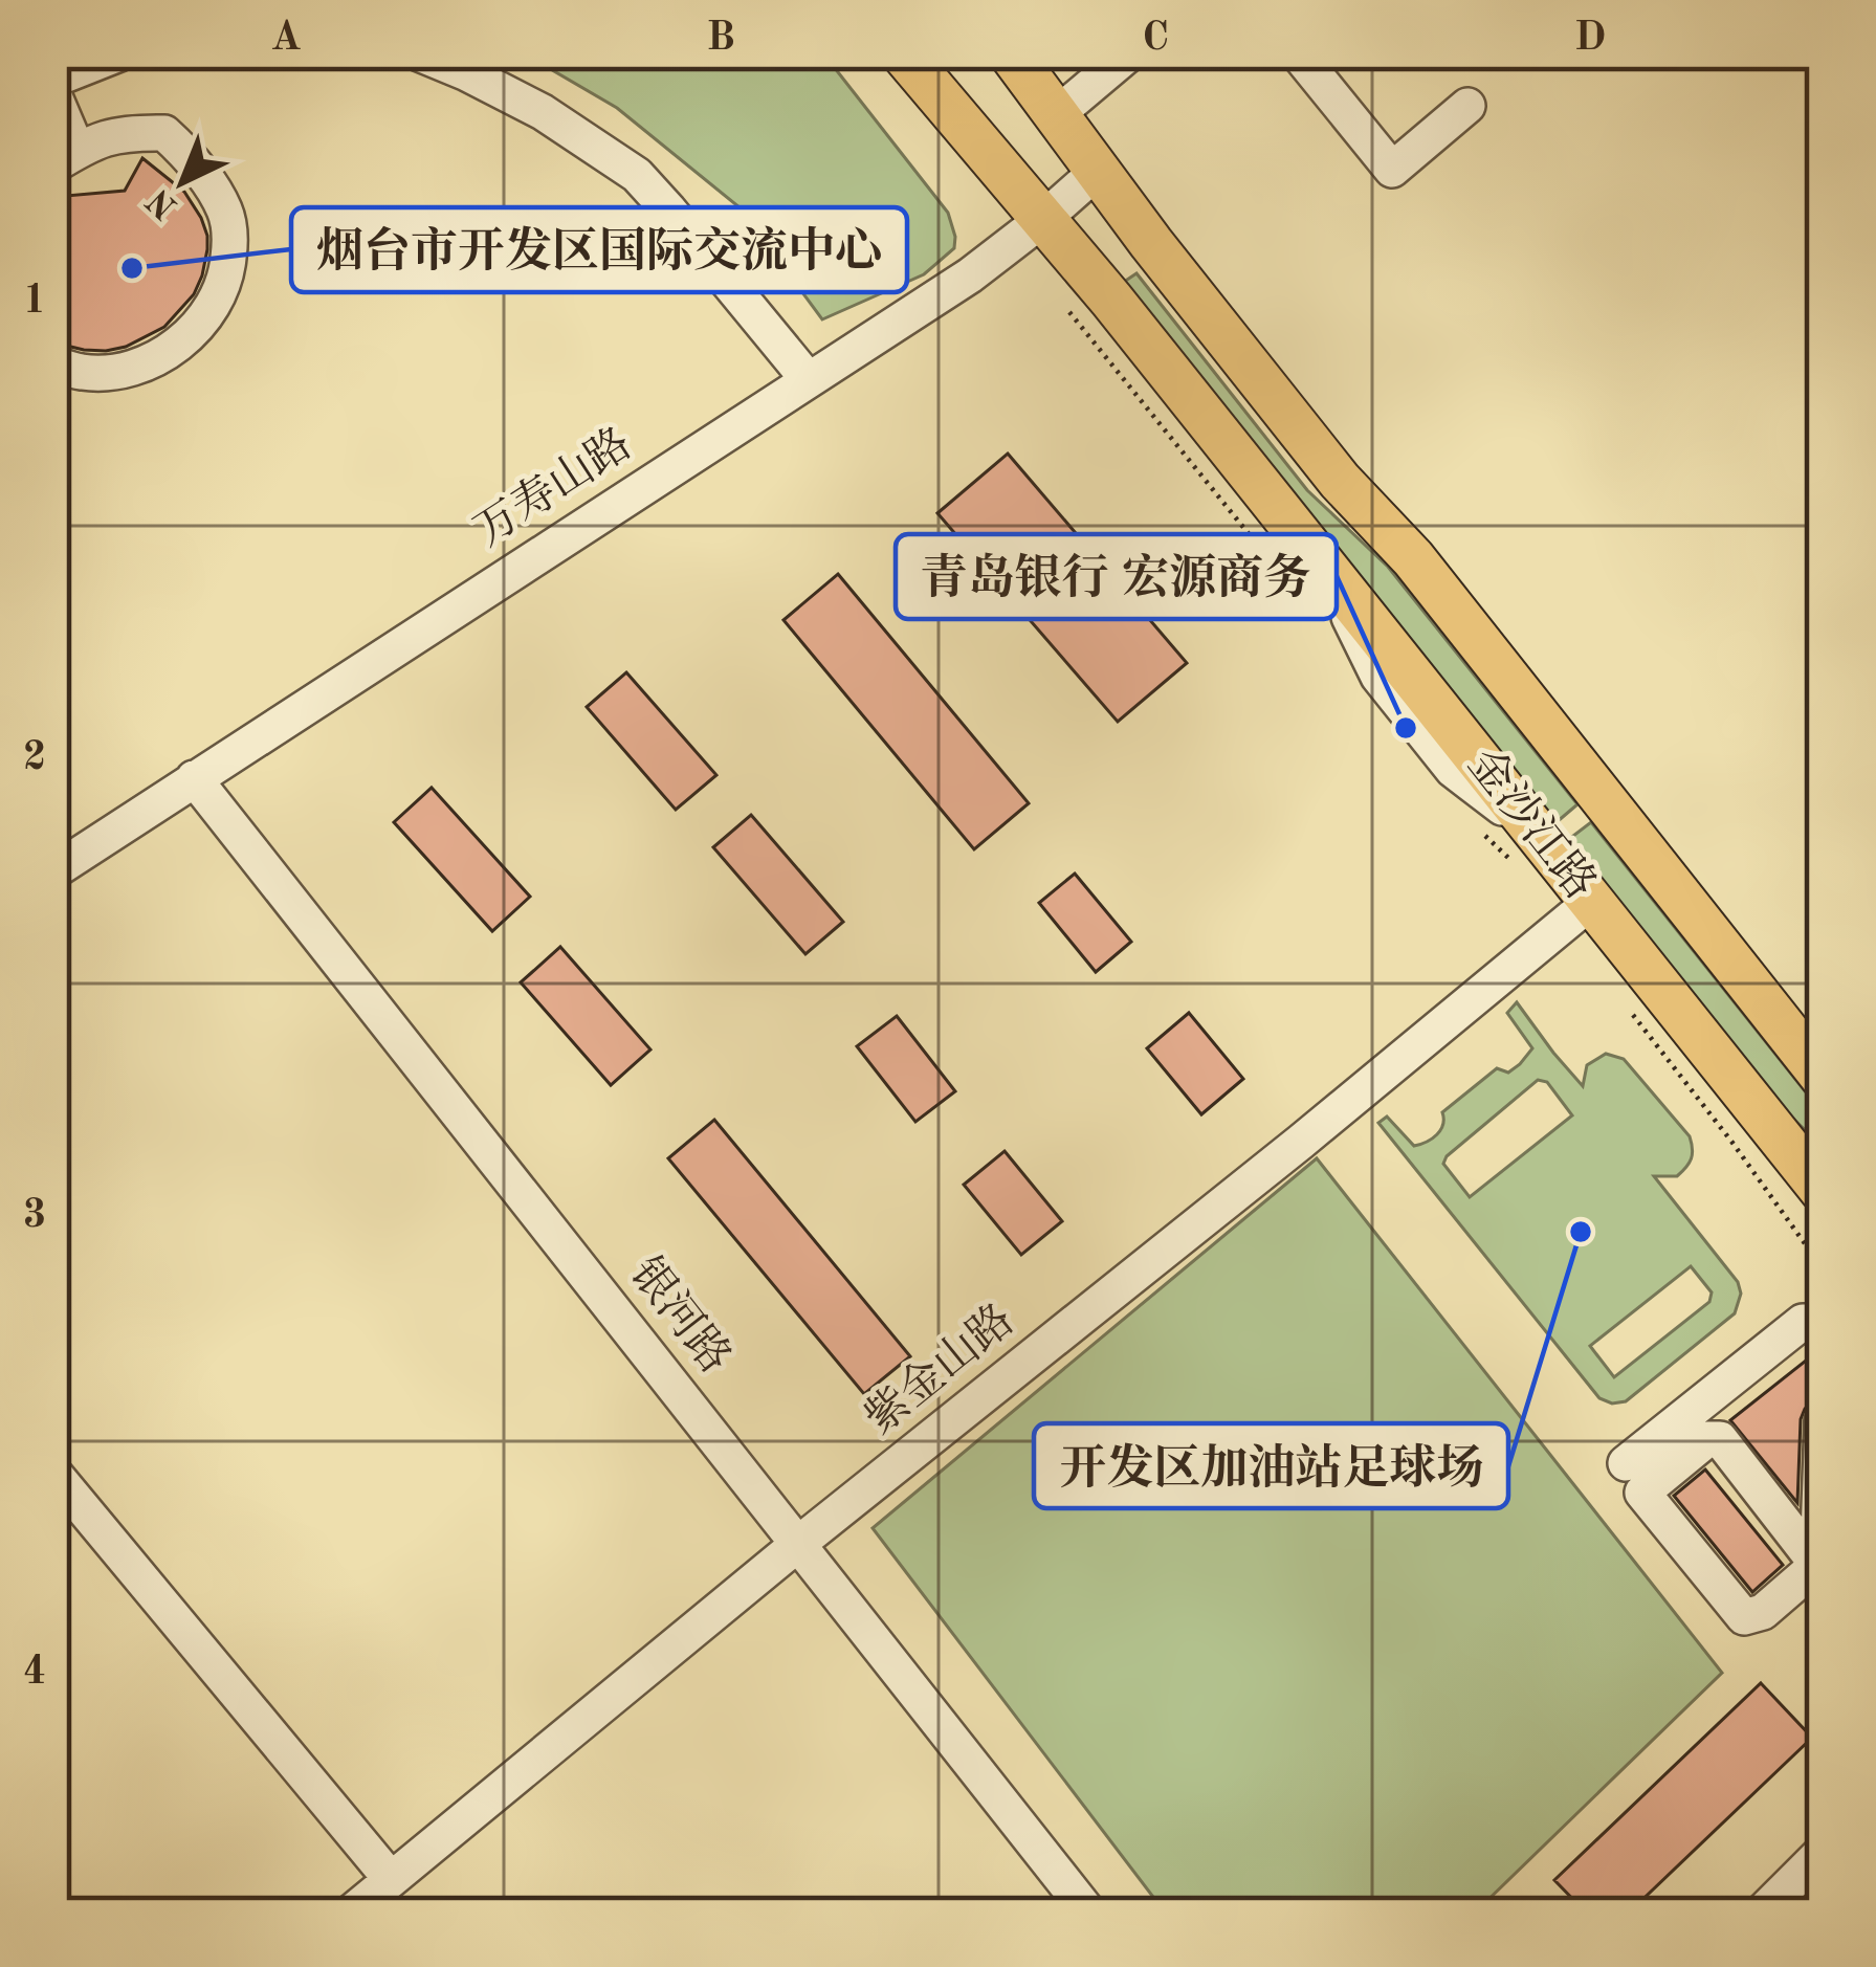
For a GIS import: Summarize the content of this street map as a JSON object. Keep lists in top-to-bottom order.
{
  "streets": {
    "main road": ["金沙江路"],
    "street": ["万寿山路", "银河路", "紫金山路"]
  },
  "crossings": [
    ["万寿山路", "金沙江路"],
    ["万寿山路", "银河路"],
    ["金沙江路", "紫金山路"],
    ["银河路", "紫金山路"]
  ],
  "places": ["烟台市开发区国际交流中心", "青岛银行 宏源商务", "开发区加油站足球场"],
  "north": "bottom left",
  "grid": {
    "columns": [
      "A",
      "B",
      "C",
      "D"
    ],
    "rows": [
      "1",
      "2",
      "3",
      "4"
    ]
  }
}
